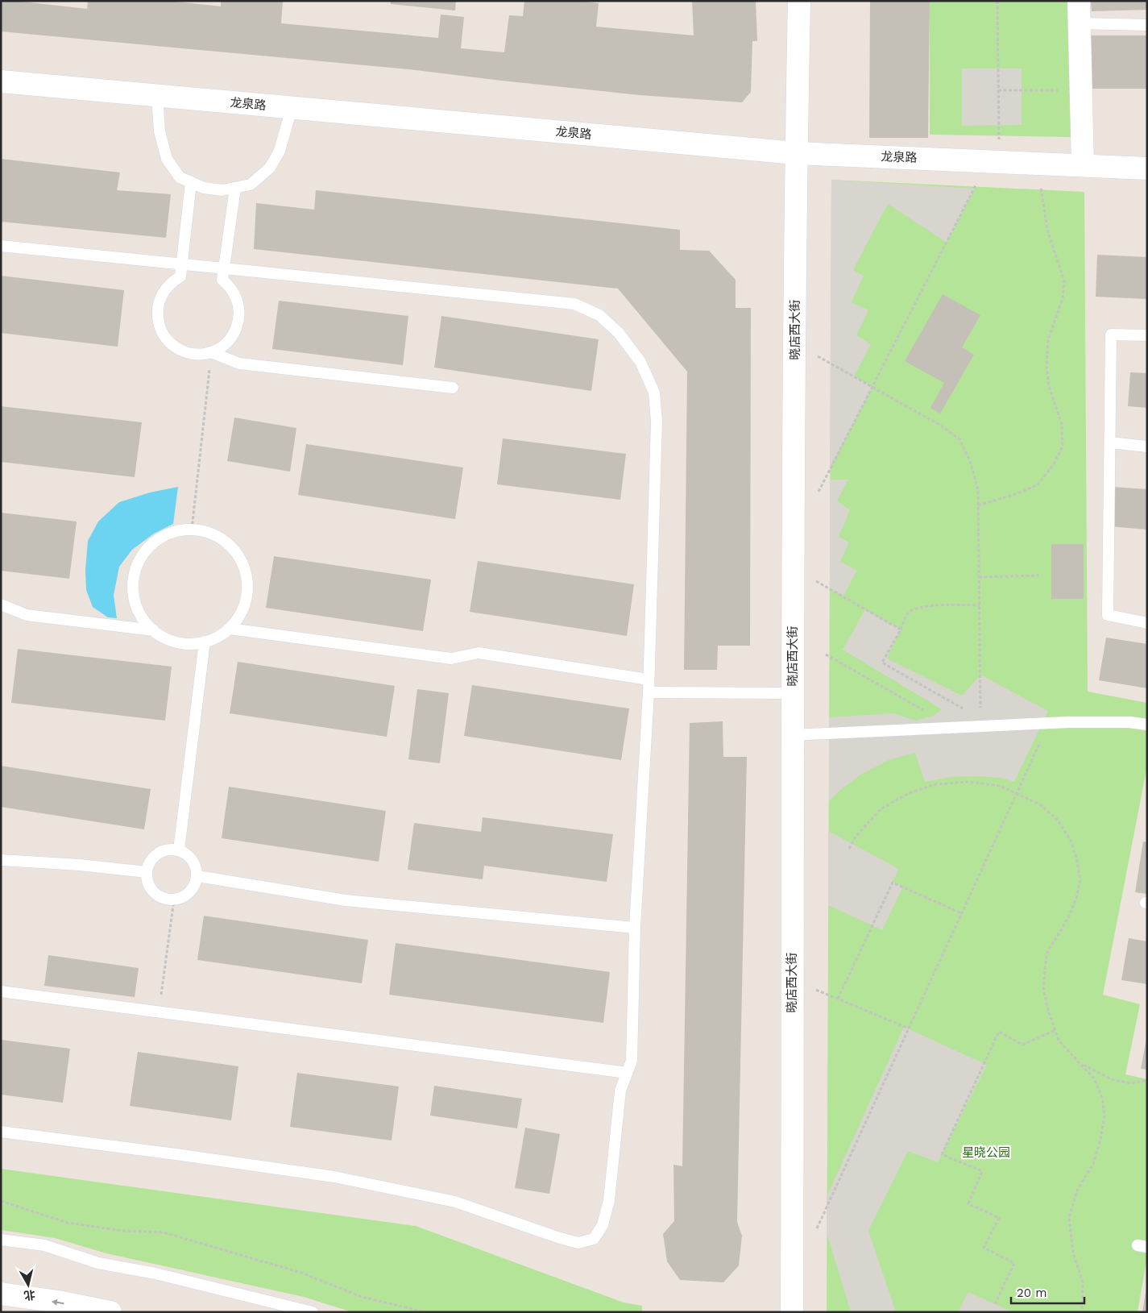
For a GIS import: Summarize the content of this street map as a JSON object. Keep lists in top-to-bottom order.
{
  "streets": {
    "street": ["龙泉路", "晓店西大街"]
  },
  "crossings": [
    ["龙泉路", "晓店西大街"]
  ],
  "parks": ["星晓公园"],
  "scale_bar": "20 m",
  "north": "bottom"
}
